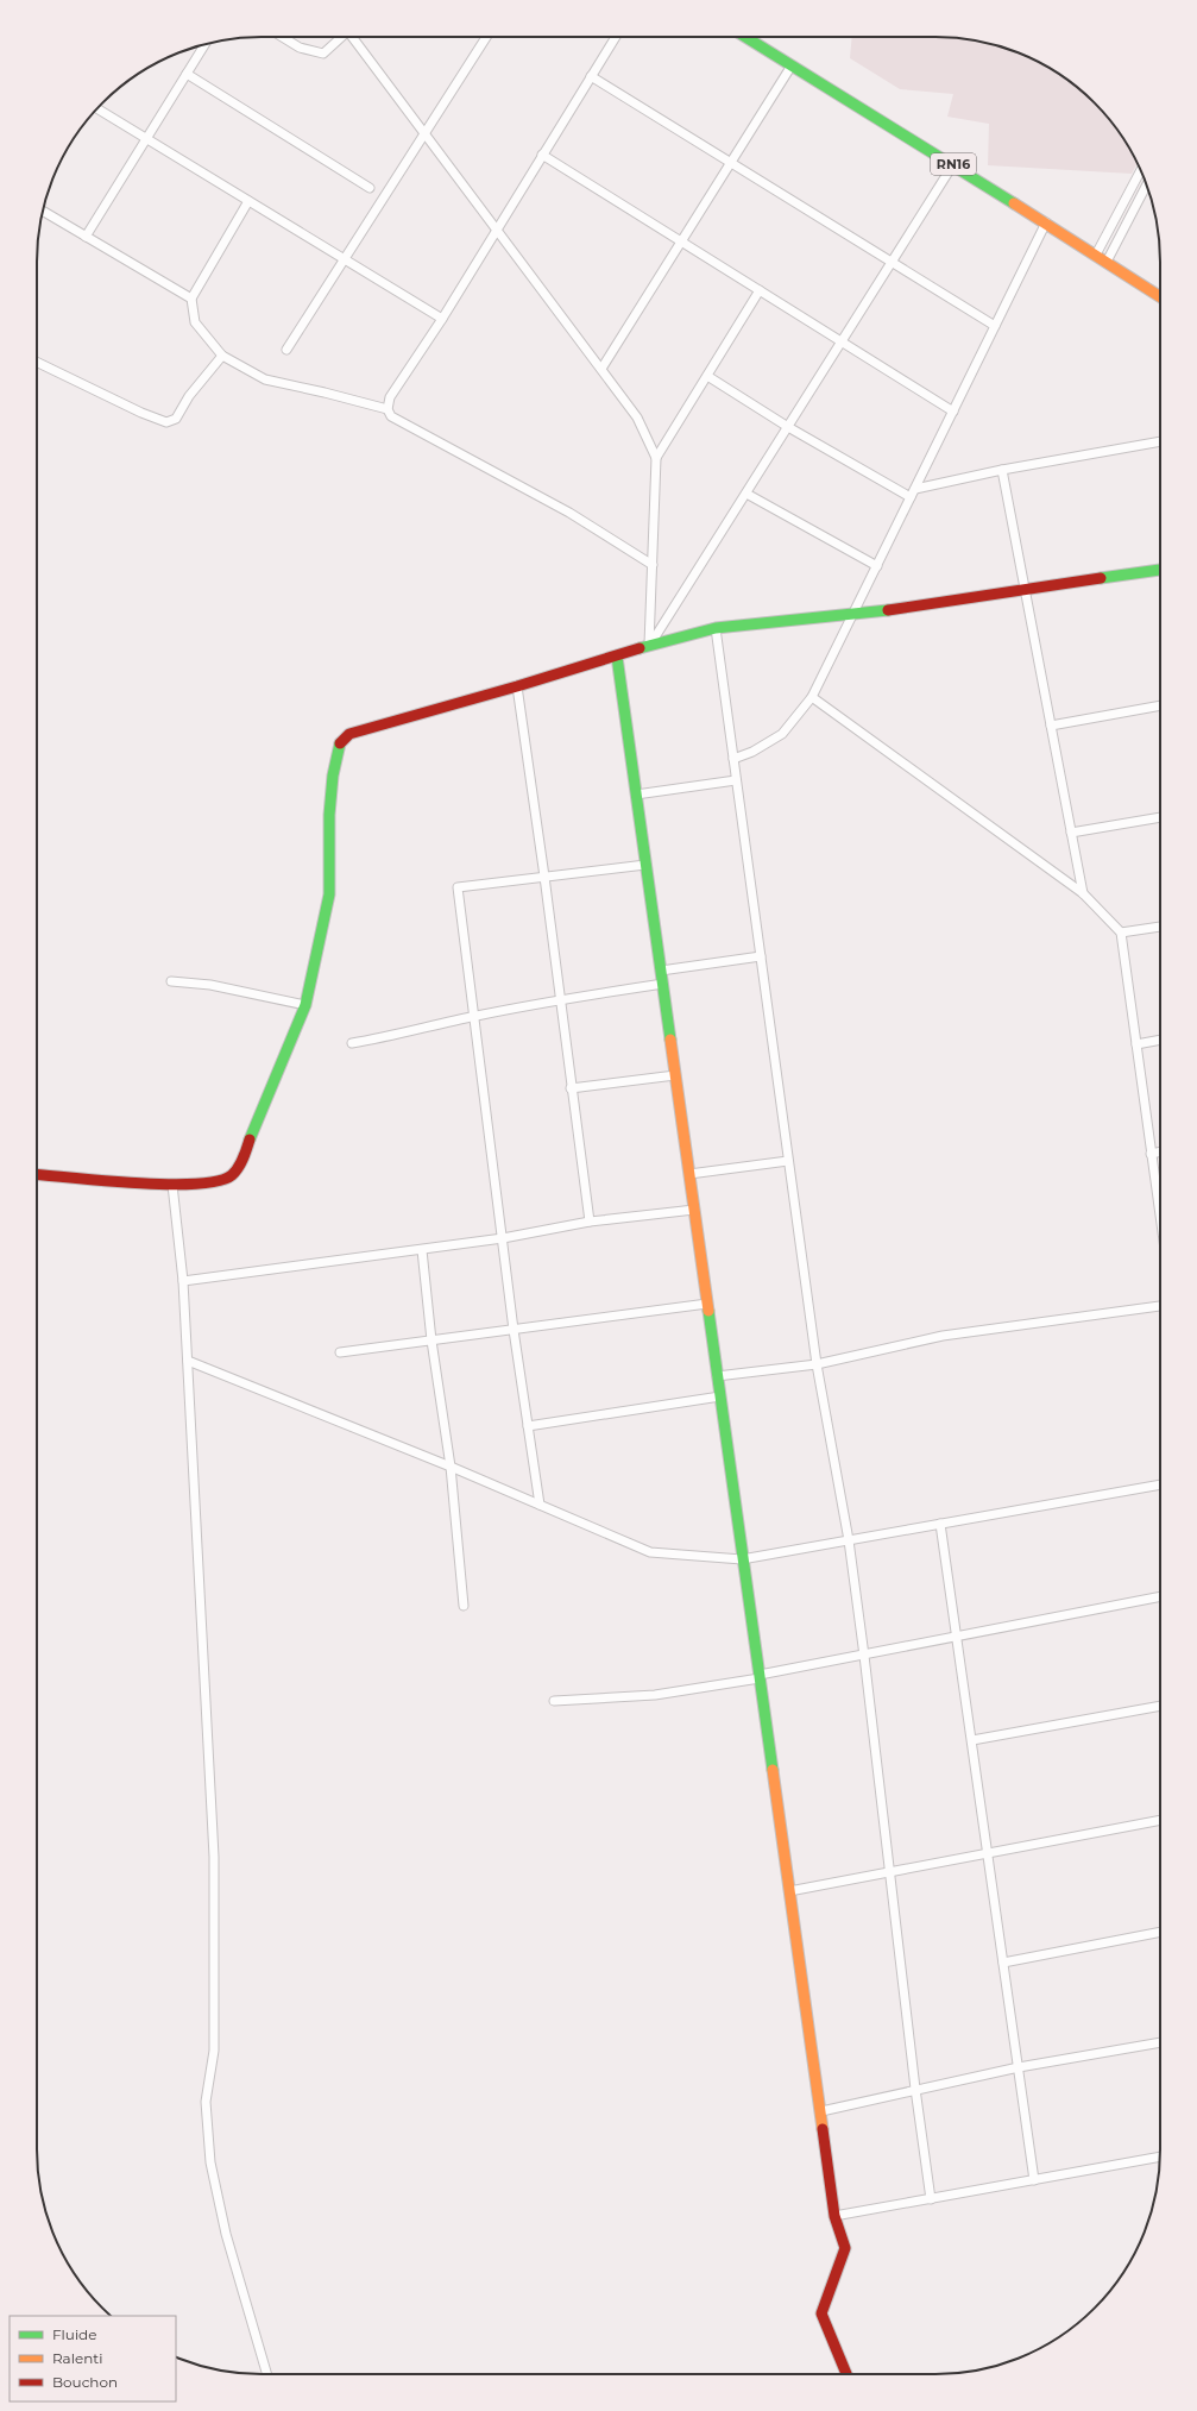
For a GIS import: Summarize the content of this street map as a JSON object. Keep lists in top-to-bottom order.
{
  "streets": {
    "street": ["RN16"]
  },
  "legend": ["Fluide", "Ralenti", "Bouchon"]
}
